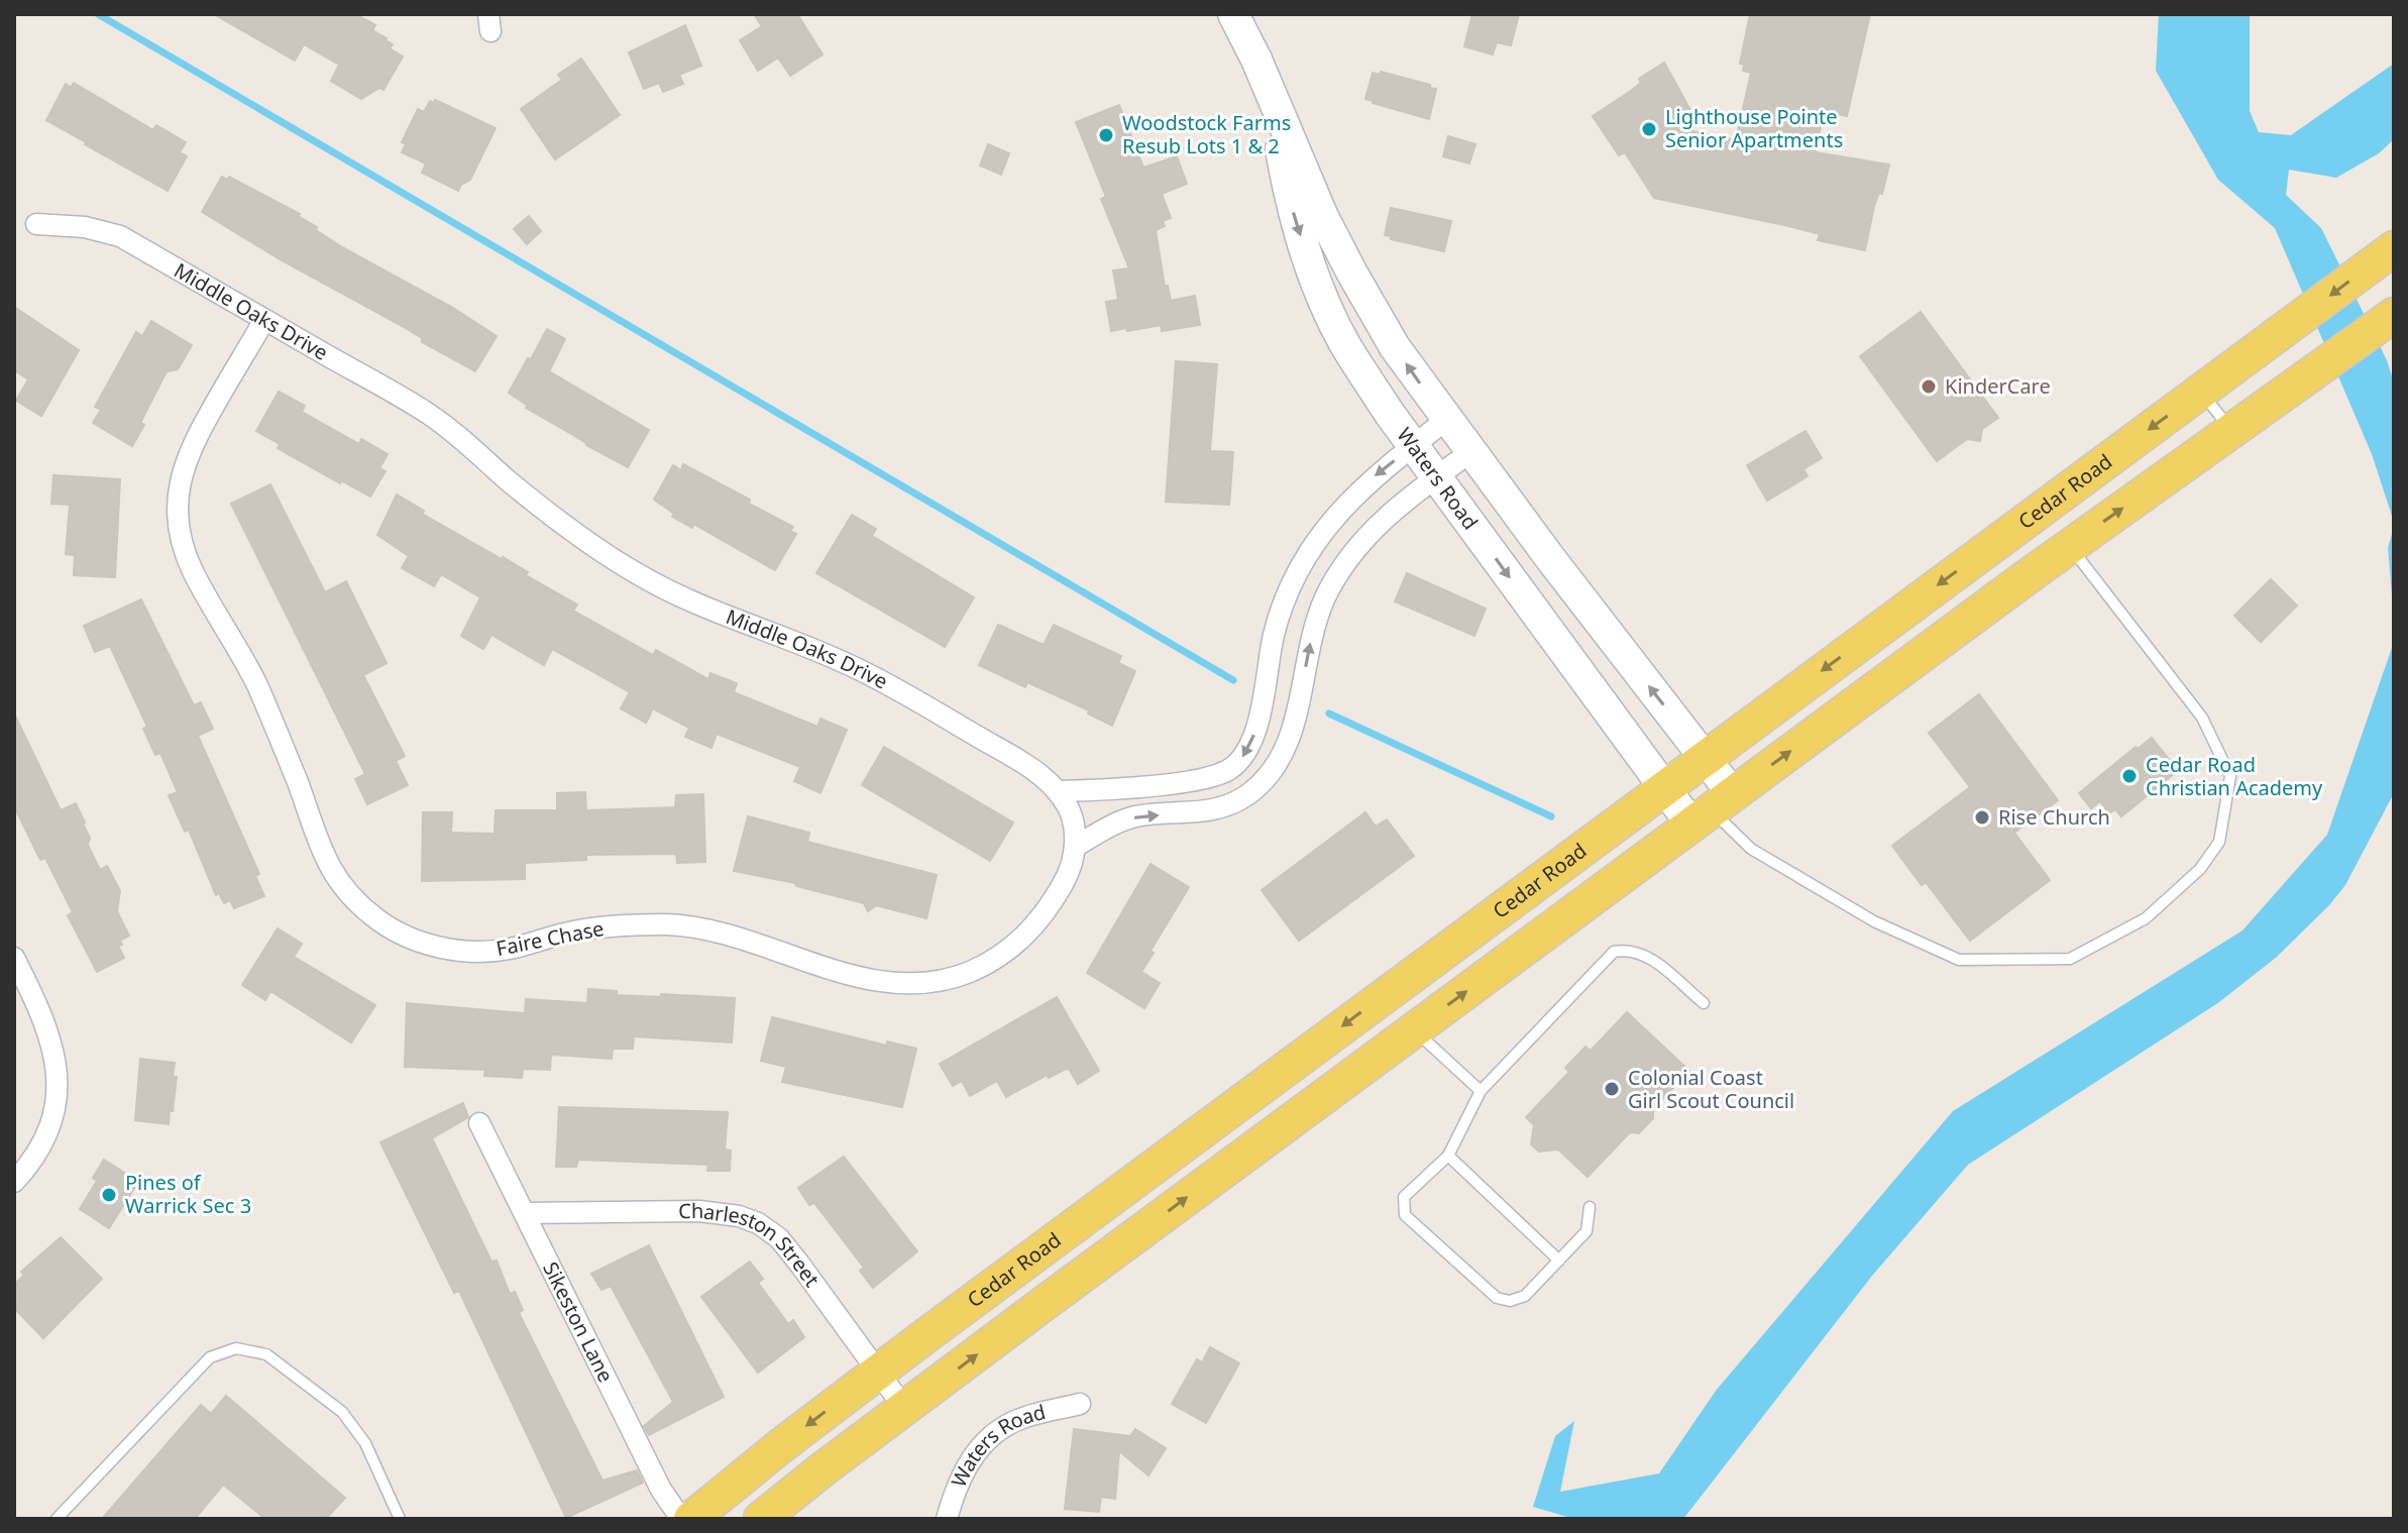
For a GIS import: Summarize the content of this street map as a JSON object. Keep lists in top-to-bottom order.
{
  "streets": {
    "main road": ["Cedar Road"],
    "street": [
      "Middle Oaks Drive",
      "Waters Road",
      "Faire Chase",
      "Charleston Street",
      "Sikeston Lane"
    ]
  },
  "crossings": [
    ["Middle Oaks Drive", "Faire Chase"],
    ["Waters Road", "Cedar Road"],
    ["Cedar Road", "Charleston Street"],
    ["Charleston Street", "Sikeston Lane"]
  ],
  "places": [
    "Lighthouse Pointe Senior Apartments",
    "Woodstock Farms Resub Lots 1 & 2",
    "KinderCare",
    "Cedar Road Christian Academy",
    "Rise Church",
    "Colonial Coast Girl Scout Council",
    "Pines of Warrick Sec 3"
  ]
}
